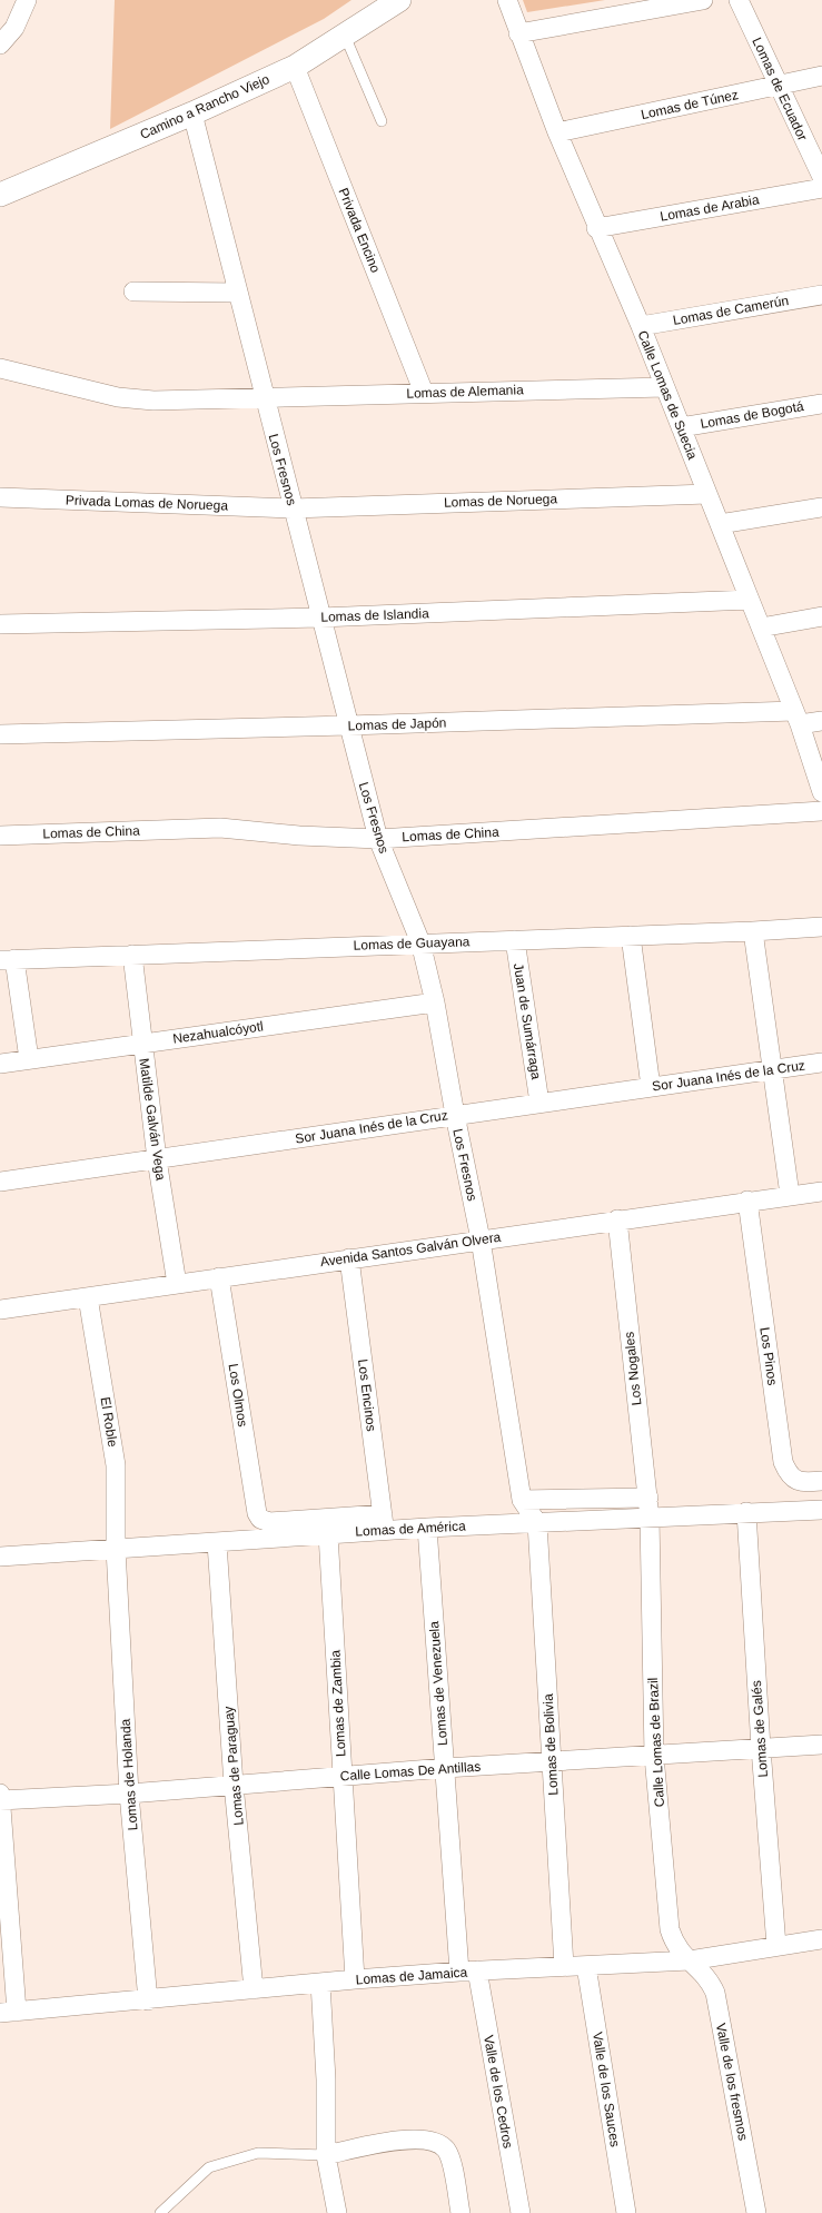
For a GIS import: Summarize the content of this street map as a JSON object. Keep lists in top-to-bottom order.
{
  "streets": {
    "street": [
      "Lomas de Ecuador",
      "Lomas de Túnez",
      "Camino a Rancho Viejo",
      "Lomas de Arabia",
      "Privada Encino",
      "Lomas de Camerún",
      "Lomas de Alemania",
      "Calle Lomas de Suecia",
      "Lomas de Bogotá",
      "Los Fresnos",
      "Lomas de Noruega",
      "Privada Lomas de Noruega",
      "Lomas de Islandia",
      "Lomas de Japón",
      "Lomas de China",
      "Lomas de Guayana",
      "Juan de Sumárraga",
      "Nezahualcóyotl",
      "Sor Juana Inés de la Cruz",
      "Matilde Galván Vega",
      "Avenida Santos Galván Olvera",
      "Los Pinos",
      "Los Nogales",
      "Los Olmos",
      "Los Encinos",
      "El Roble",
      "Lomas de América",
      "Lomas de Venezuela",
      "Lomas de Zambia",
      "Lomas de Galés",
      "Calle Lomas de Brazil",
      "Lomas de Bolivia",
      "Lomas de Paraguay",
      "Calle Lomas De Antillas",
      "Lomas de Holanda",
      "Lomas de Jamaica",
      "Valle de los fresmos",
      "Valle de los Sauces",
      "Valle de los Cedros"
    ]
  },
  "crossings": [
    ["Lomas de Ecuador", "Lomas de Túnez"],
    ["Lomas de Túnez", "Calle Lomas de Suecia"],
    ["Camino a Rancho Viejo", "Privada Encino"],
    ["Camino a Rancho Viejo", "Los Fresnos"],
    ["Lomas de Arabia", "Calle Lomas de Suecia"],
    ["Privada Encino", "Lomas de Alemania"],
    ["Lomas de Camerún", "Calle Lomas de Suecia"],
    ["Lomas de Alemania", "Calle Lomas de Suecia"],
    ["Lomas de Alemania", "Los Fresnos"],
    ["Calle Lomas de Suecia", "Lomas de Bogotá"],
    ["Calle Lomas de Suecia", "Lomas de Noruega"],
    ["Calle Lomas de Suecia", "Lomas de Islandia"],
    ["Calle Lomas de Suecia", "Lomas de Japón"],
    ["Los Fresnos", "Lomas de Noruega"],
    ["Los Fresnos", "Privada Lomas de Noruega"],
    ["Los Fresnos", "Lomas de Islandia"],
    ["Los Fresnos", "Lomas de Japón"],
    ["Los Fresnos", "Lomas de China"],
    ["Los Fresnos", "Lomas de Guayana"],
    ["Los Fresnos", "Nezahualcóyotl"],
    ["Los Fresnos", "Sor Juana Inés de la Cruz"],
    ["Los Fresnos", "Avenida Santos Galván Olvera"],
    ["Los Fresnos", "Lomas de América"],
    ["Los Fresnos", "Lomas de Bolivia"],
    ["Lomas de Noruega", "Privada Lomas de Noruega"],
    ["Lomas de Guayana", "Juan de Sumárraga"],
    ["Lomas de Guayana", "Matilde Galván Vega"],
    ["Juan de Sumárraga", "Sor Juana Inés de la Cruz"],
    ["Nezahualcóyotl", "Matilde Galván Vega"],
    ["Sor Juana Inés de la Cruz", "Matilde Galván Vega"],
    ["Matilde Galván Vega", "Avenida Santos Galván Olvera"],
    ["Avenida Santos Galván Olvera", "Los Pinos"],
    ["Avenida Santos Galván Olvera", "Los Nogales"],
    ["Avenida Santos Galván Olvera", "Los Olmos"],
    ["Avenida Santos Galván Olvera", "Los Encinos"],
    ["Avenida Santos Galván Olvera", "El Roble"],
    ["Los Nogales", "Lomas de América"],
    ["Los Nogales", "Calle Lomas de Brazil"],
    ["Los Olmos", "Los Encinos"],
    ["Los Olmos", "Lomas de América"],
    ["Los Encinos", "Lomas de América"],
    ["El Roble", "Lomas de América"],
    ["El Roble", "Lomas de Holanda"],
    ["Lomas de América", "Lomas de Venezuela"],
    ["Lomas de América", "Lomas de Zambia"],
    ["Lomas de América", "Lomas de Galés"],
    ["Lomas de América", "Calle Lomas de Brazil"],
    ["Lomas de América", "Lomas de Bolivia"],
    ["Lomas de América", "Lomas de Paraguay"],
    ["Lomas de América", "Lomas de Holanda"],
    ["Lomas de Venezuela", "Calle Lomas De Antillas"],
    ["Lomas de Venezuela", "Lomas de Jamaica"],
    ["Lomas de Venezuela", "Valle de los Cedros"],
    ["Lomas de Zambia", "Calle Lomas De Antillas"],
    ["Lomas de Zambia", "Lomas de Jamaica"],
    ["Lomas de Galés", "Calle Lomas De Antillas"],
    ["Lomas de Galés", "Lomas de Jamaica"],
    ["Calle Lomas de Brazil", "Calle Lomas De Antillas"],
    ["Calle Lomas de Brazil", "Lomas de Jamaica"],
    ["Calle Lomas de Brazil", "Valle de los fresmos"],
    ["Lomas de Bolivia", "Calle Lomas De Antillas"],
    ["Lomas de Bolivia", "Lomas de Jamaica"],
    ["Lomas de Paraguay", "Calle Lomas De Antillas"],
    ["Lomas de Paraguay", "Lomas de Jamaica"],
    ["Calle Lomas De Antillas", "Lomas de Holanda"],
    ["Lomas de Holanda", "Lomas de Jamaica"],
    ["Lomas de Jamaica", "Valle de los fresmos"],
    ["Lomas de Jamaica", "Valle de los Sauces"],
    ["Lomas de Jamaica", "Valle de los Cedros"]
  ]
}
